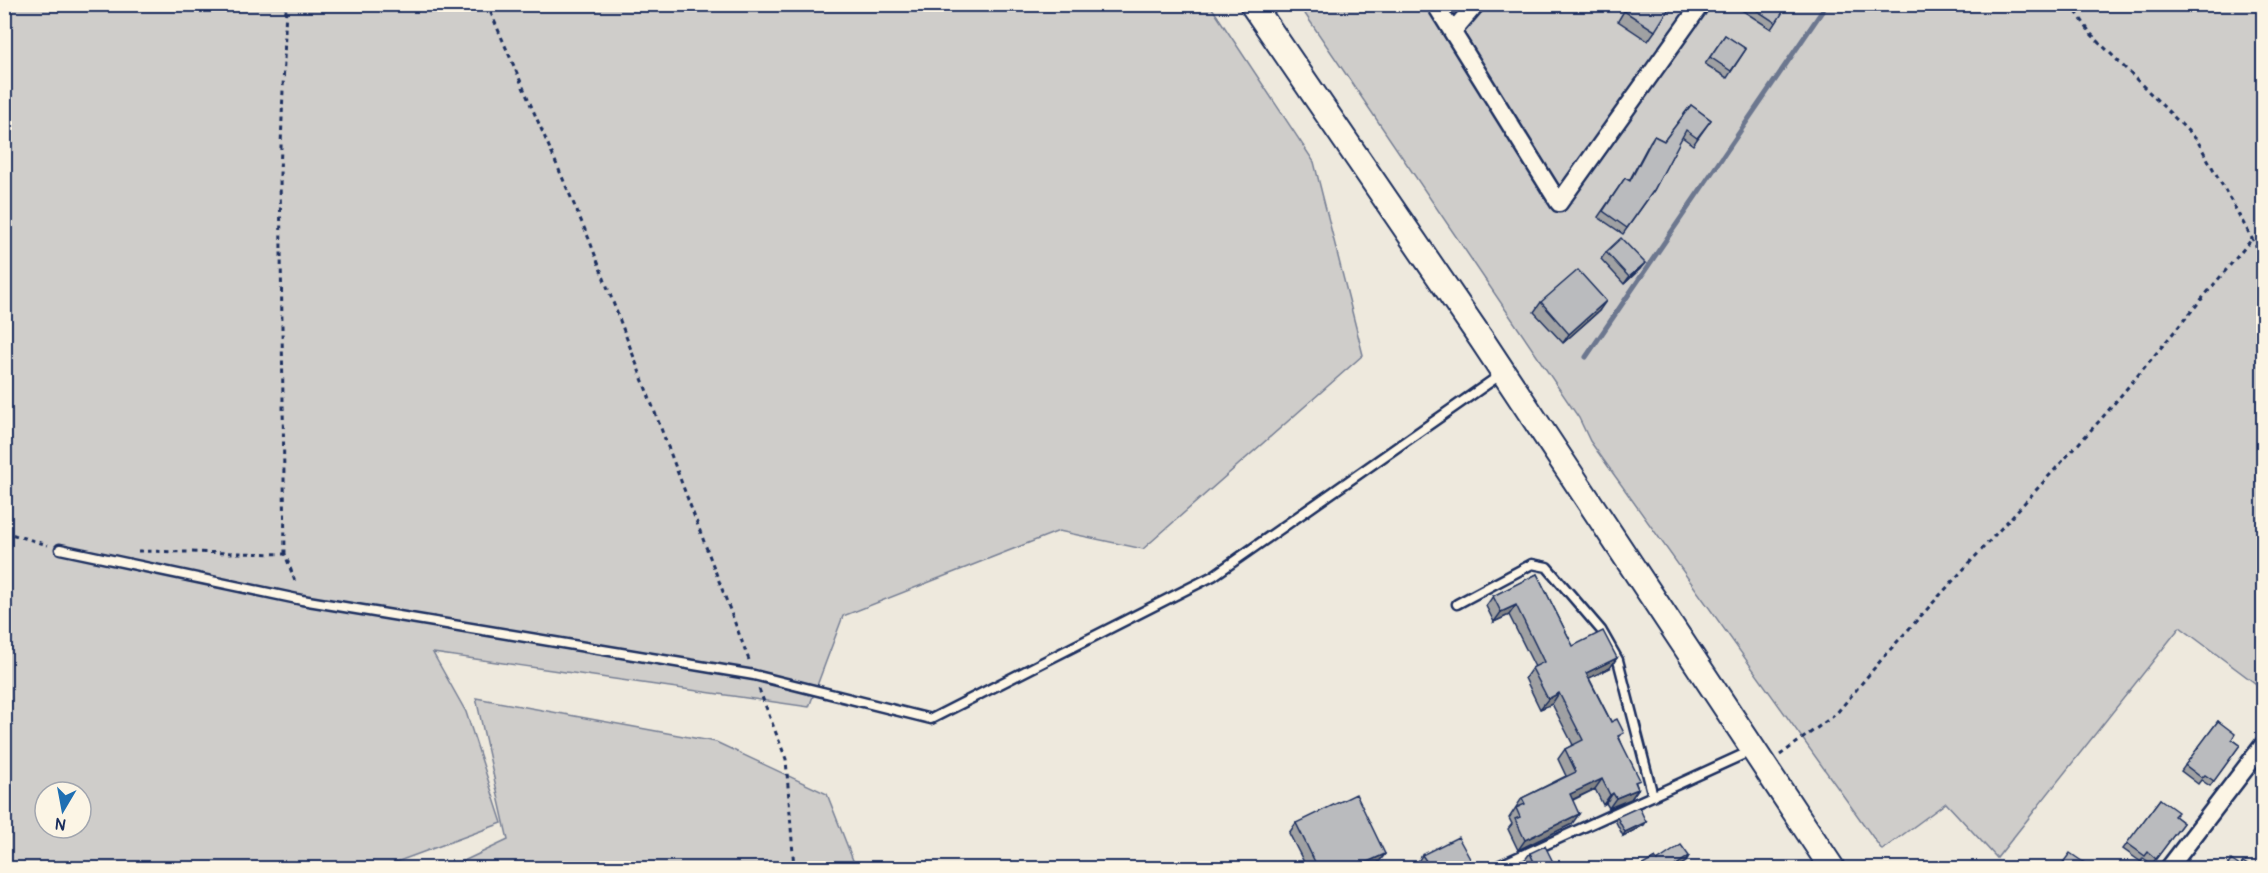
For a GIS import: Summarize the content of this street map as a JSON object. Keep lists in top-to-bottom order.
{
  "north": "bottom"
}
